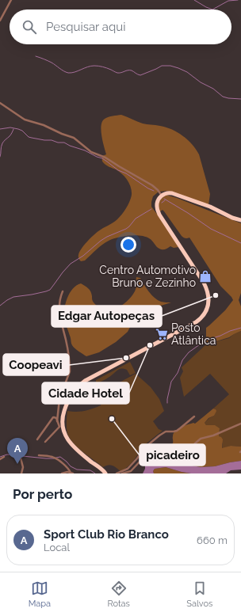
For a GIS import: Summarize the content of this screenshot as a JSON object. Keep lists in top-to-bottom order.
{
  "places": {
    "shop": ["Centro Automotivo Bruno e Zezinho"],
    "other": [
      "Edgar Autopeças",
      "Cidade Hotel",
      "Coopeavi",
      "picadeiro"
    ],
    "supermarket": ["Posto Atlântica"]
  },
  "page": {
    "search": "Pesquisar aqui",
    "pins": "A",
    "heading": "Por perto",
    "list": [
      {
        "mark": "A",
        "name": "Sport Club Rio Branco",
        "note": "Local",
        "value": "660 m"
      }
    ],
    "nav": ["Mapa", "Rotas", "Salvos"]
  }
}
